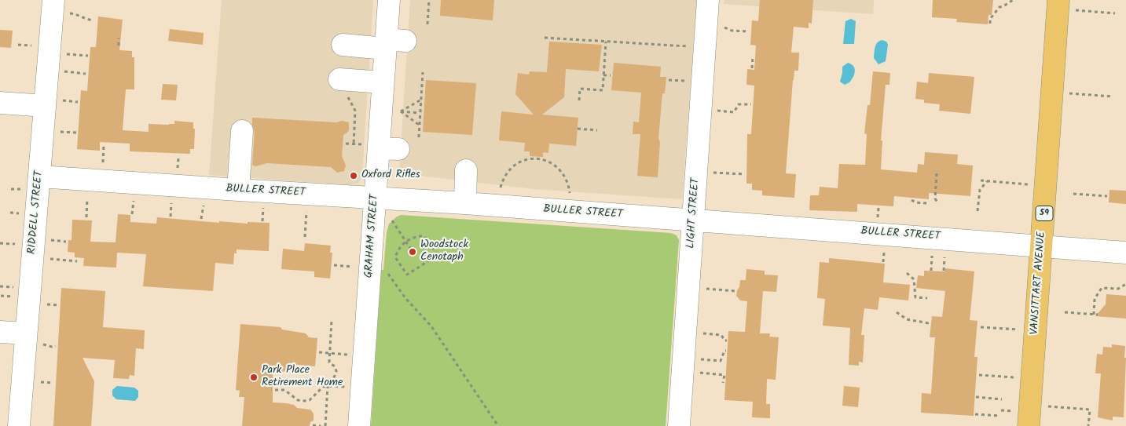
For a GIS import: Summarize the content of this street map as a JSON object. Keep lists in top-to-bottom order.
{
  "streets": {
    "main road": ["59", "VANSITTART AVENUE"],
    "street": [
      "BULLER STREET",
      "RIDDELL STREET",
      "LIGHT STREET",
      "GRAHAM STREET"
    ]
  },
  "crossings": [
    ["BULLER STREET", "RIDDELL STREET"],
    ["BULLER STREET", "LIGHT STREET"],
    ["BULLER STREET", "GRAHAM STREET"],
    ["BULLER STREET", "VANSITTART AVENUE"]
  ],
  "places": ["Oxford Rifles", "Woodstock Cenotaph", "Park Place Retirement Home"]
}
